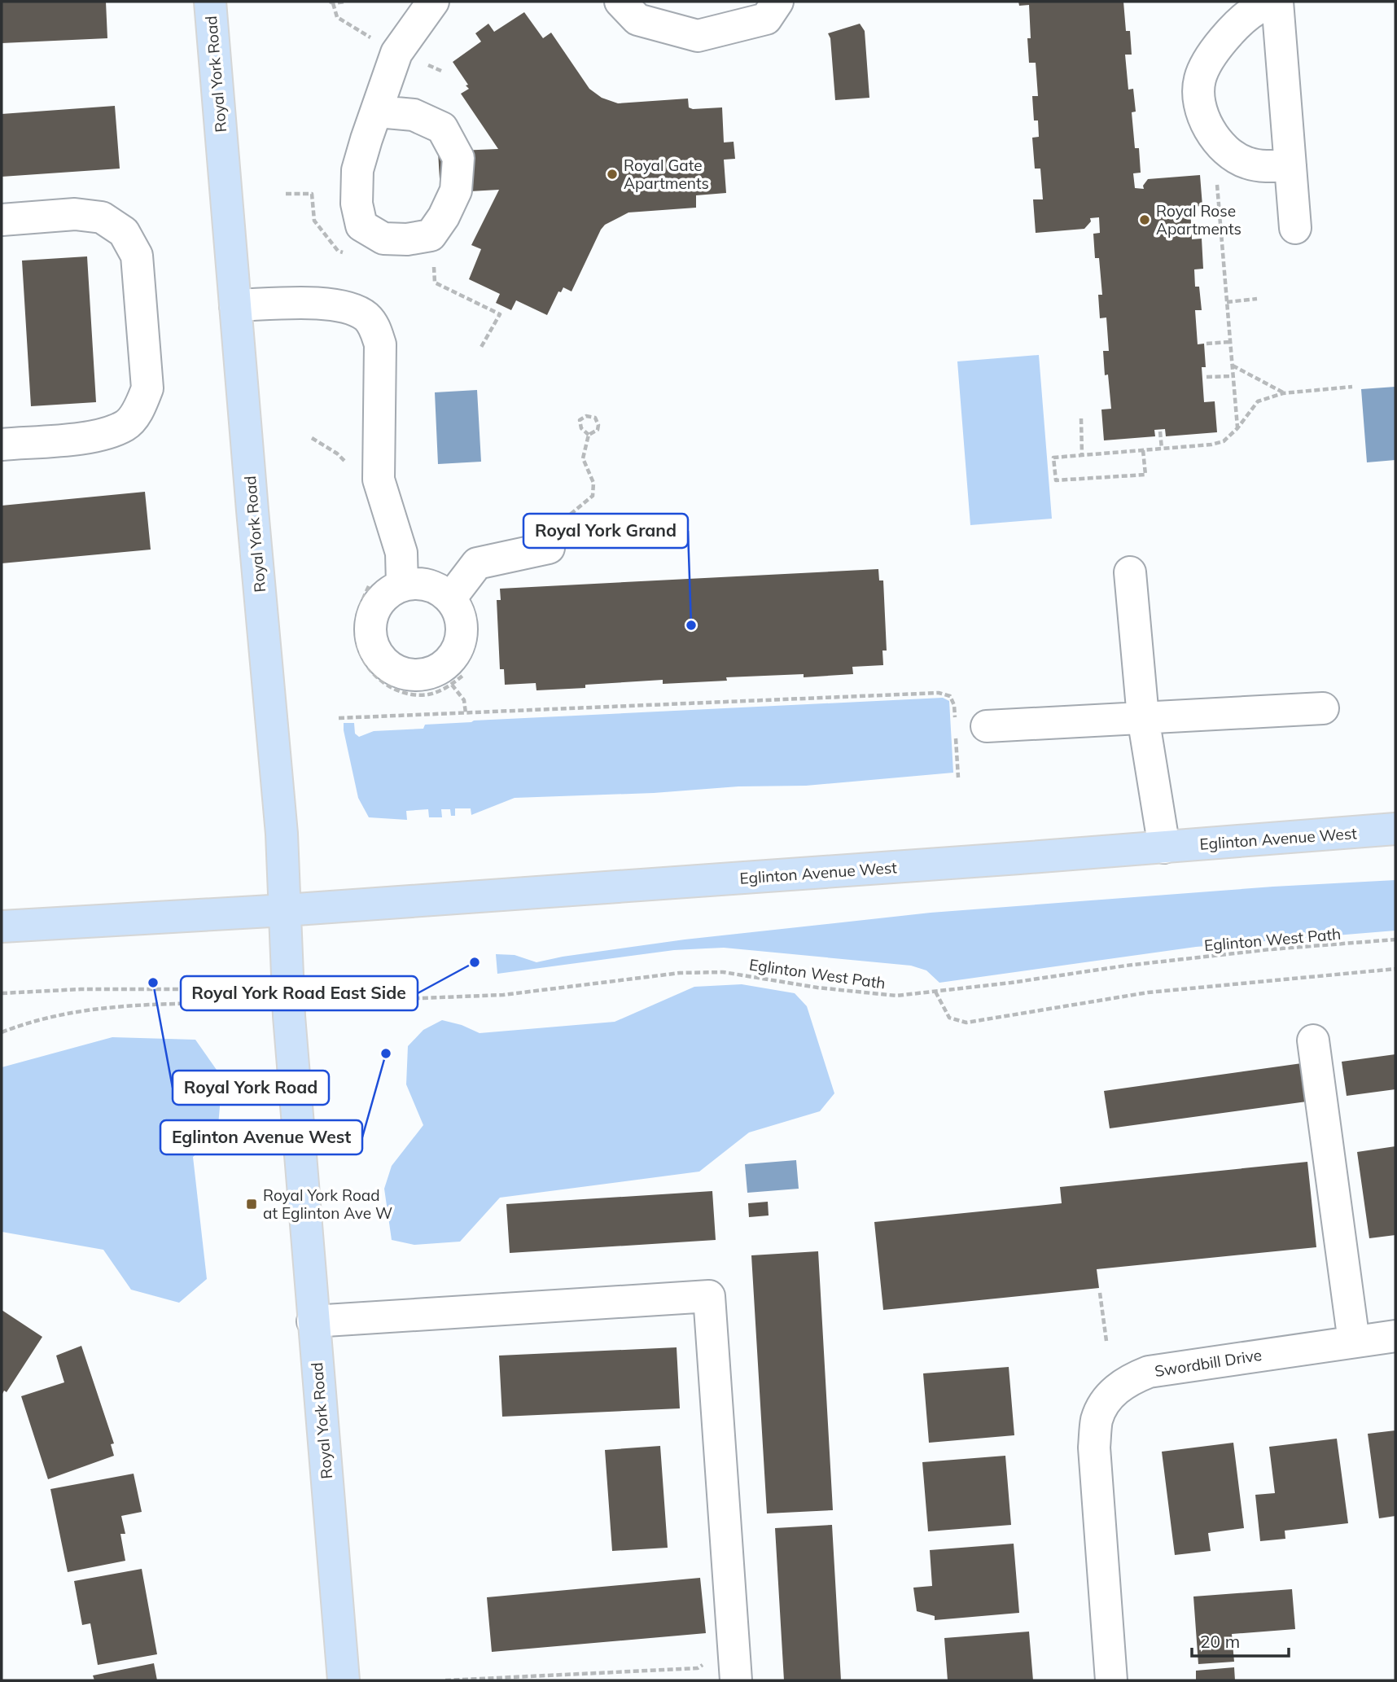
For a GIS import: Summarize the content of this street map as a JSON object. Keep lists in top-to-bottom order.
{
  "streets": {
    "main road": ["Royal York Road", "Eglinton Avenue West"],
    "street": ["Swordbill Drive"],
    "path": ["Eglinton West Path"]
  },
  "crossings": [
    ["Royal York Road", "Eglinton Avenue West"]
  ],
  "places": {
    "other": [
      "Royal Gate Apartments",
      "Royal Rose Apartments",
      "Royal York Grand",
      "Royal York Road East Side",
      "Royal York Road",
      "Eglinton Avenue West"
    ],
    "transit": ["Royal York Road at Eglinton Ave W"]
  },
  "scale_bar": "20 m"
}
